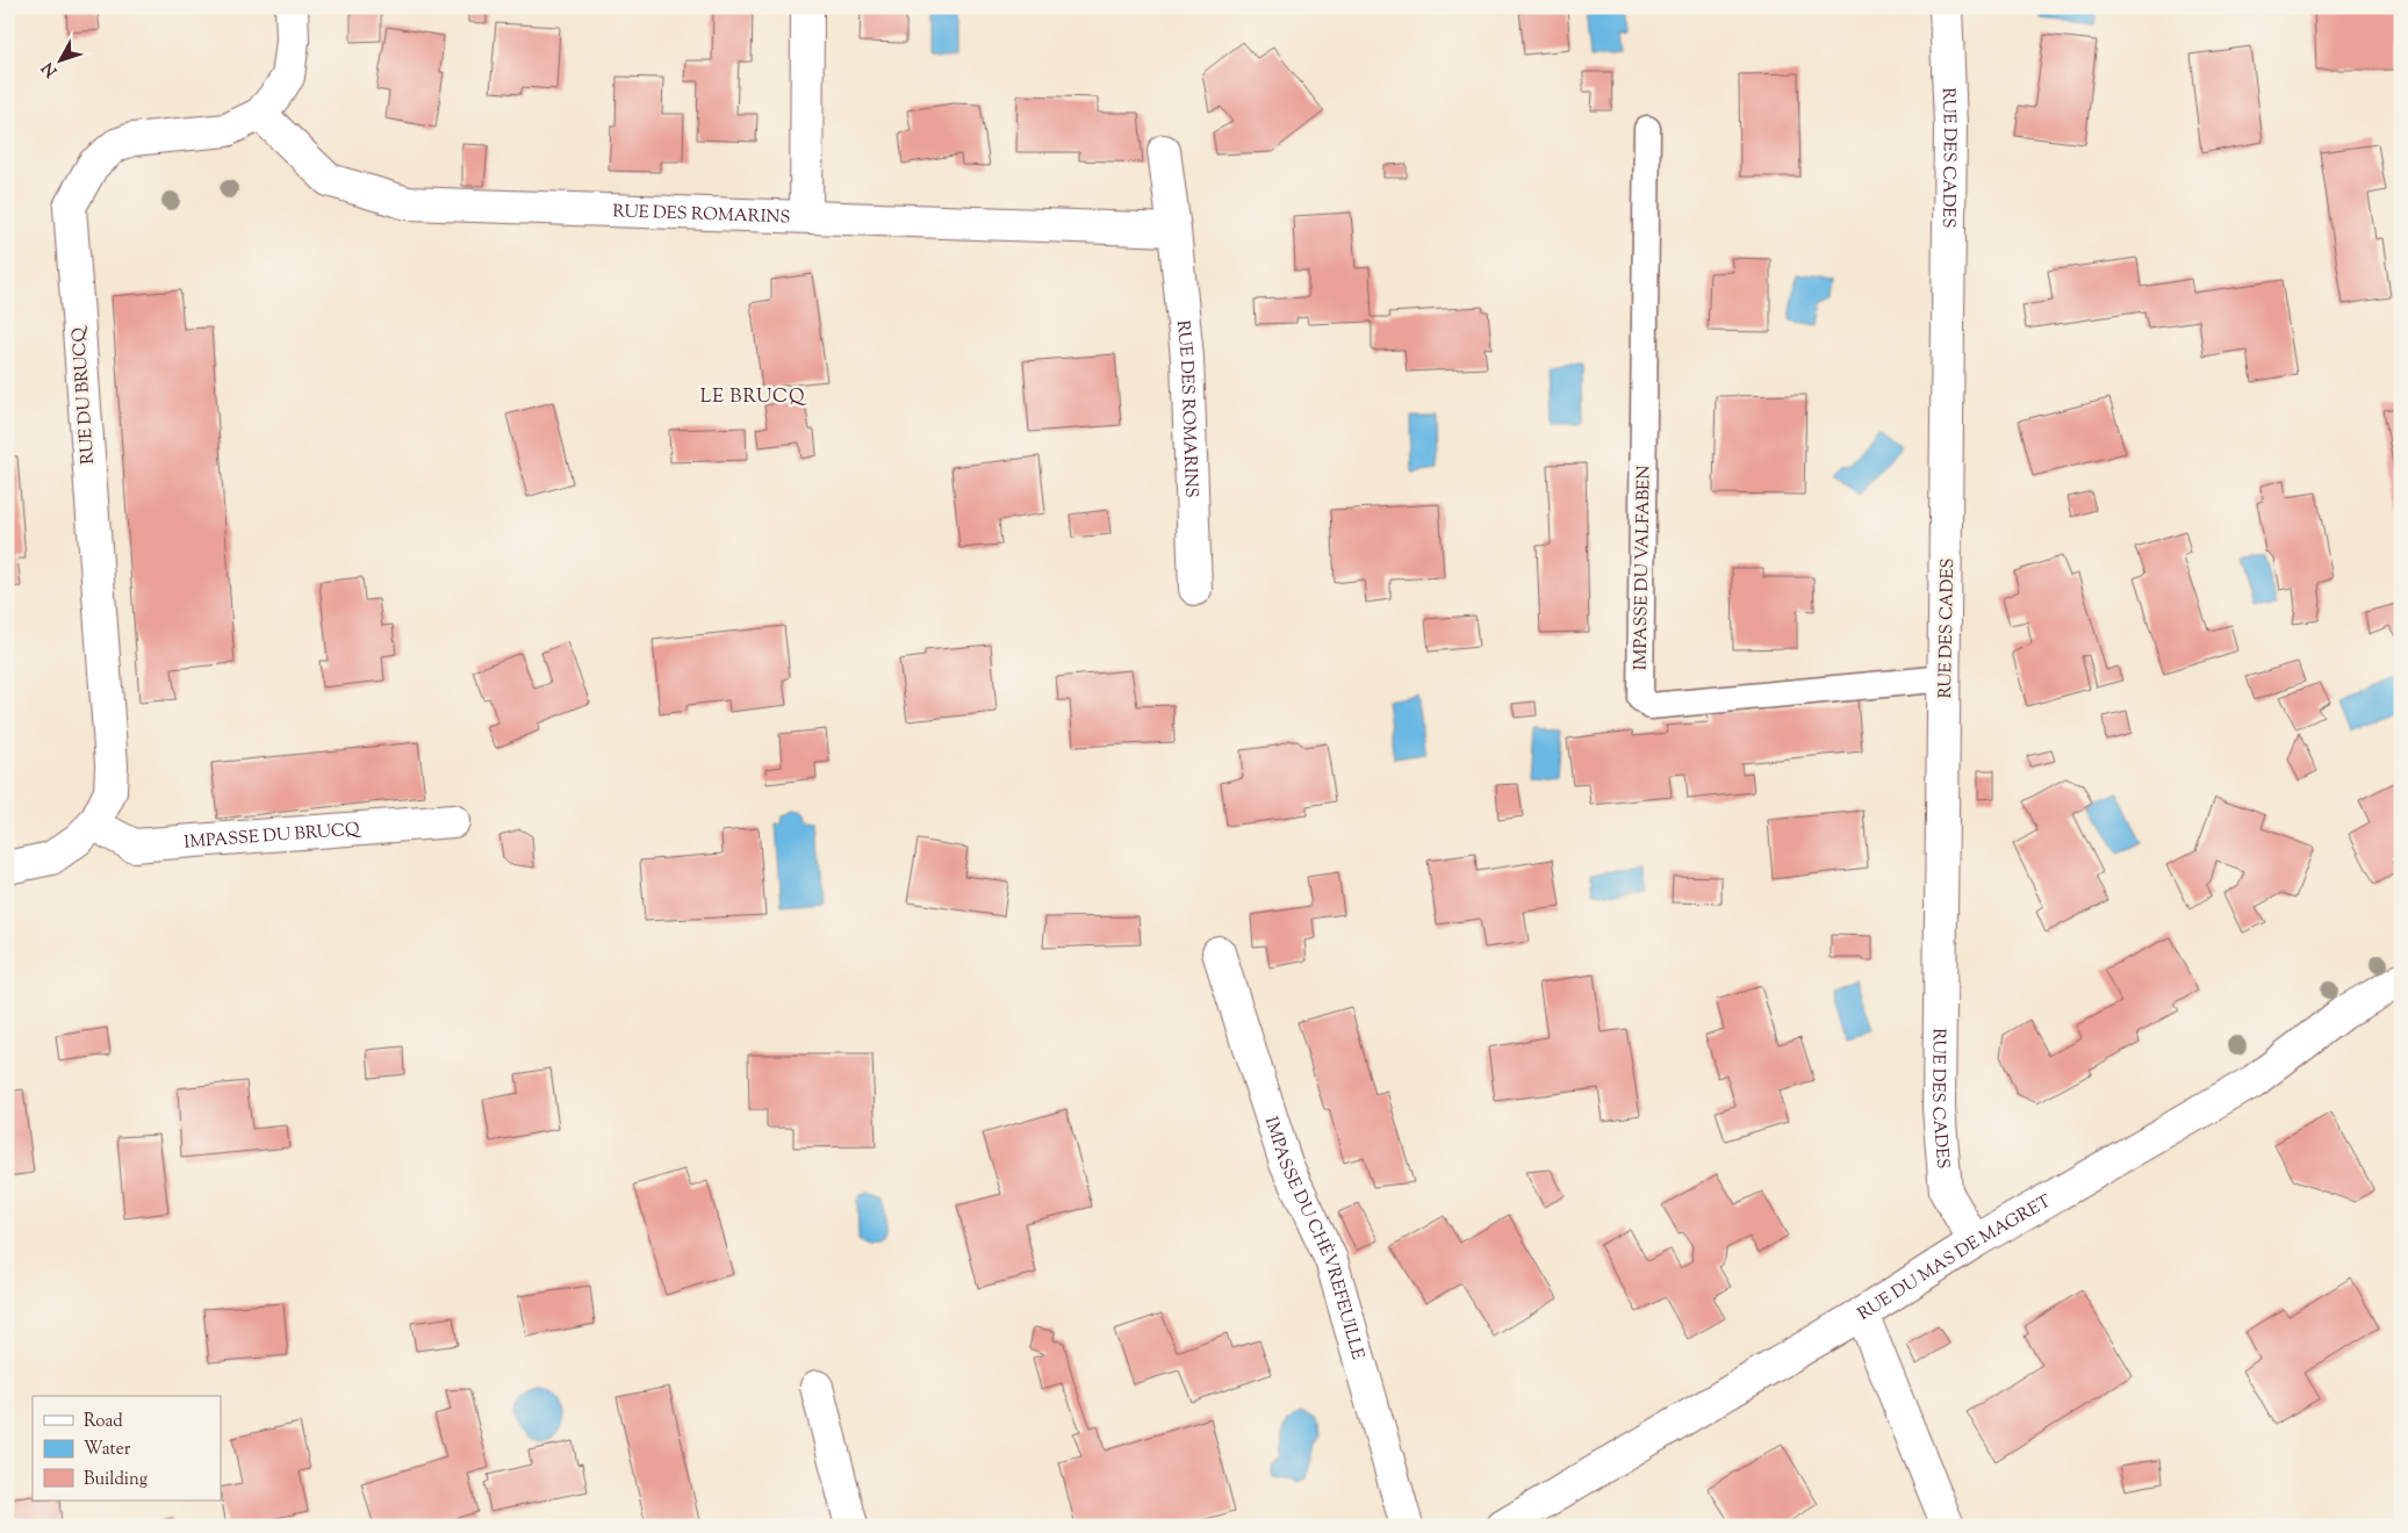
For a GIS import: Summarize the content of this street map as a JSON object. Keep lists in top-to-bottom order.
{
  "streets": {
    "street": [
      "RUE DES CADES",
      "RUE DES ROMARINS",
      "RUE DU BRUCQ",
      "IMPASSE DU BRUCQ",
      "IMPASSE DU CHÈVREFEUILLE",
      "RUE DU MAS DE MAGRET"
    ],
    "lane": ["IMPASSE DU VALFABEN"]
  },
  "crossings": [
    ["RUE DES CADES", "IMPASSE DU VALFABEN"],
    ["RUE DES CADES", "RUE DU MAS DE MAGRET"],
    ["RUE DES ROMARINS", "RUE DU BRUCQ"],
    ["RUE DU BRUCQ", "IMPASSE DU BRUCQ"]
  ],
  "districts": ["LE BRUCQ"],
  "legend": ["Road", "Water", "Building"],
  "north": "bottom left"
}
